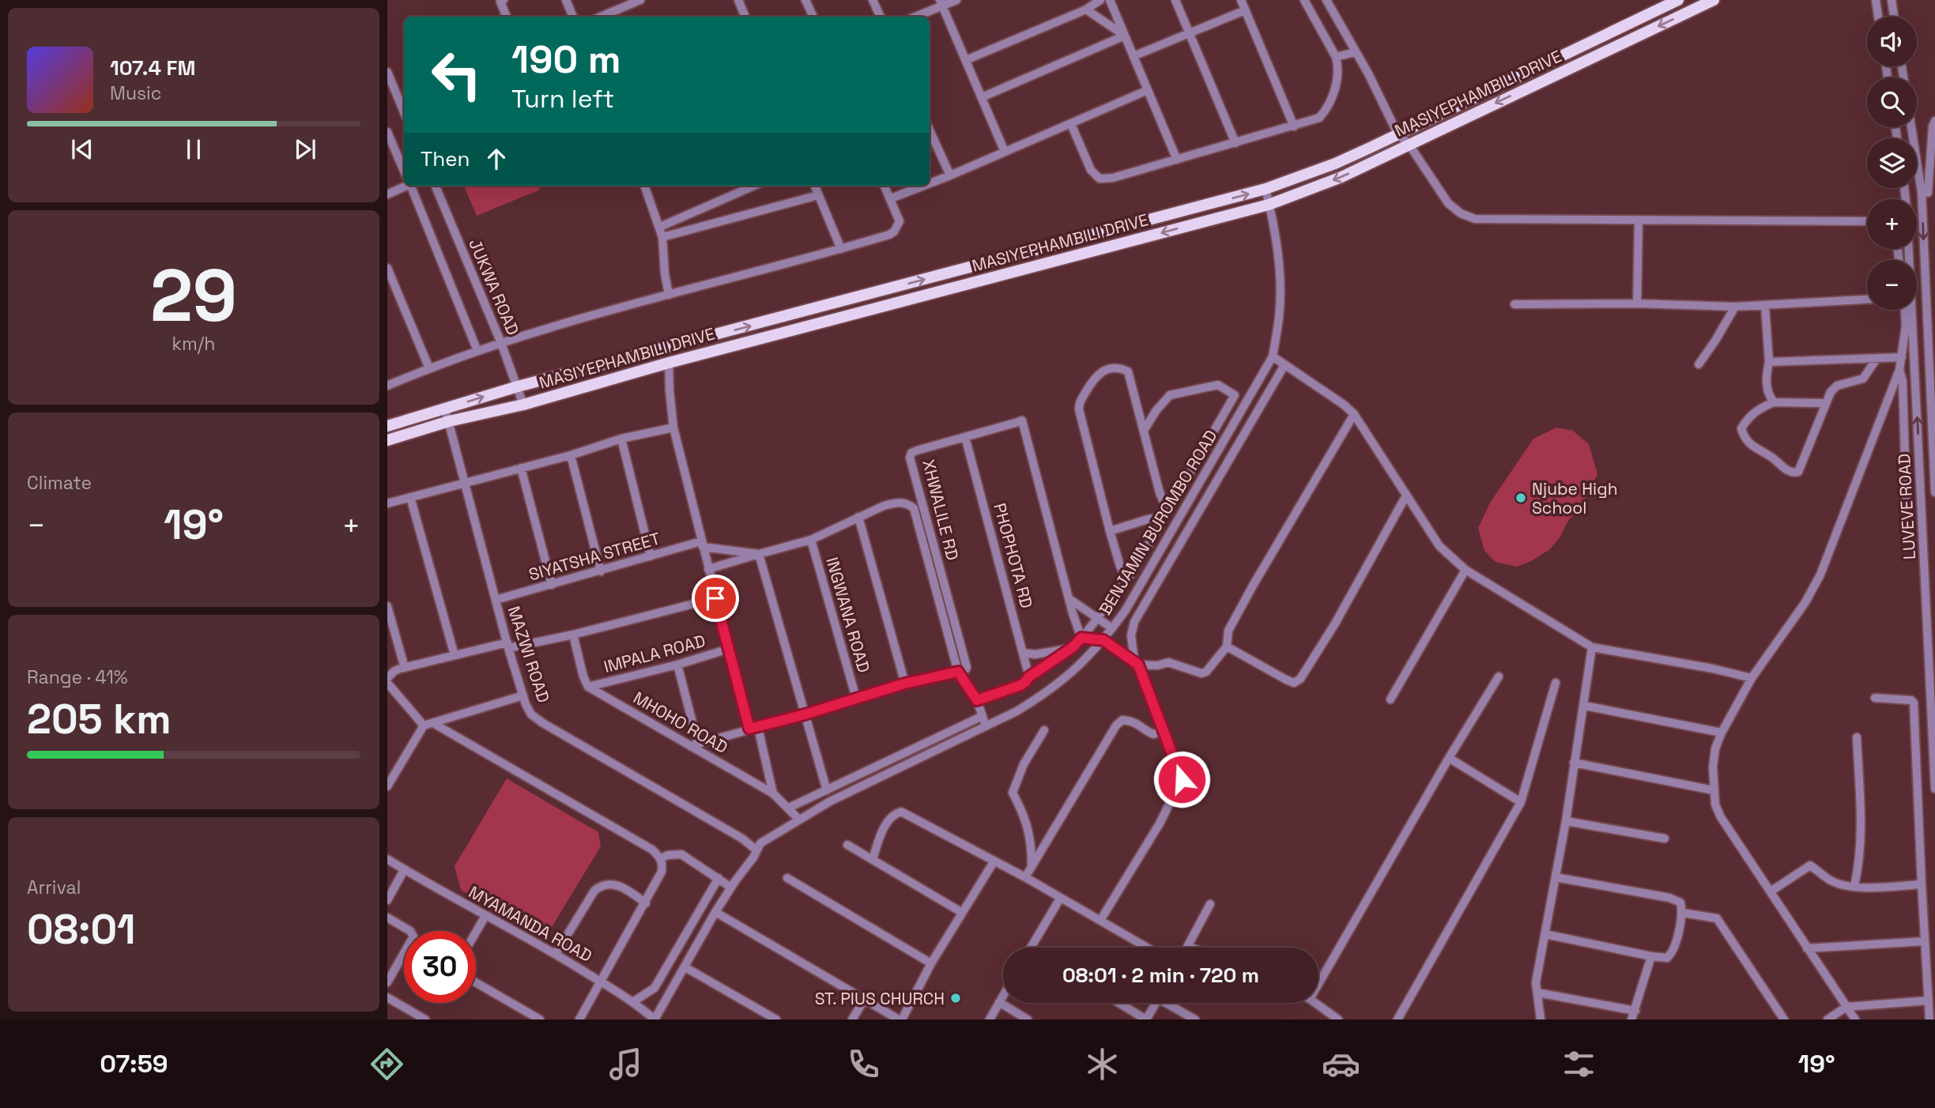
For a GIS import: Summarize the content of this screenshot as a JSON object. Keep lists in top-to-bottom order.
{
  "streets": {
    "main road": ["MASIYEPHAMBILI DRIVE"],
    "street": [
      "JUKWA ROAD",
      "LUVEVE ROAD",
      "XHWALILE RD",
      "BENJAMIN BUROMBO ROAD",
      "PHOPHOTA RD",
      "SIYATSHA STREET",
      "INGWANA ROAD",
      "IMPALA ROAD",
      "MAZWI ROAD",
      "MHOHO ROAD",
      "MYAMANDA ROAD"
    ]
  },
  "crossings": [
    ["MASIYEPHAMBILI DRIVE", "JUKWA ROAD"],
    ["MASIYEPHAMBILI DRIVE", "BENJAMIN BUROMBO ROAD"],
    ["MASIYEPHAMBILI DRIVE", "MAZWI ROAD"],
    ["XHWALILE RD", "PHOPHOTA RD"],
    ["BENJAMIN BUROMBO ROAD", "MAZWI ROAD"],
    ["BENJAMIN BUROMBO ROAD", "MHOHO ROAD"],
    ["BENJAMIN BUROMBO ROAD", "MYAMANDA ROAD"],
    ["SIYATSHA STREET", "MAZWI ROAD"],
    ["IMPALA ROAD", "MHOHO ROAD"]
  ],
  "places": ["Njube High School", "ST. PIUS CHURCH"],
  "page": {
    "map_buttons": ["+", "−"],
    "turn": ["190 m", "Turn left"],
    "song": ["107.4 FM", "Music"],
    "then": "Then",
    "tile": [
      ["29", "km/h"],
      "Climate",
      ["Range · 41%", "205 km"],
      ["Arrival", "08:01"]
    ],
    "heat": ["−", "19°", "+"],
    "limit": "30",
    "trip": "08:01 · 2 min · 720 m",
    "tabs": ["07:59", "19°"]
  }
}
